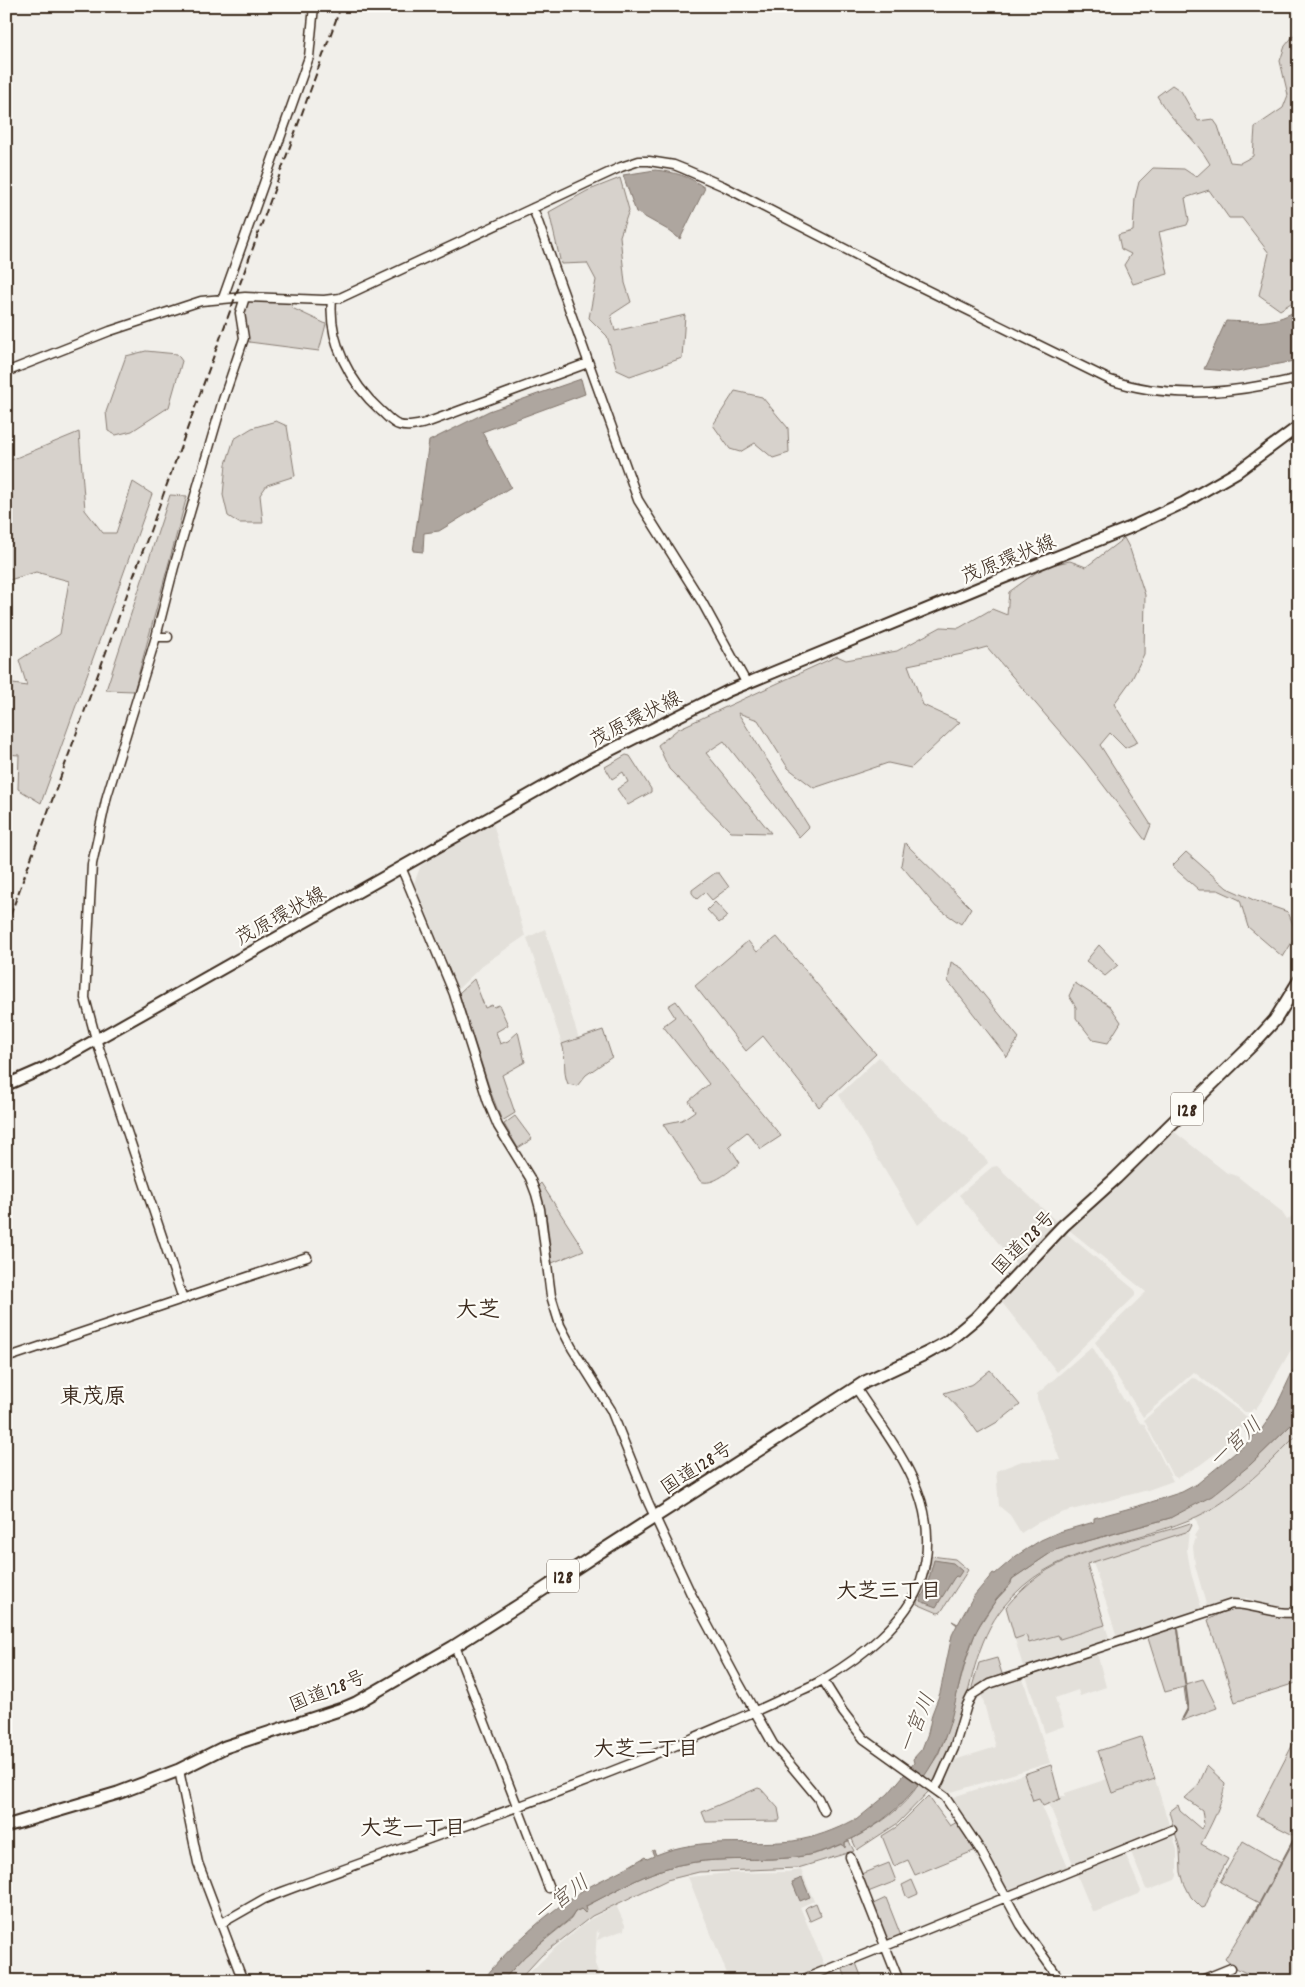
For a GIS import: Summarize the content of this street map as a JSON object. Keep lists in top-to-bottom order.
{
  "streets": {
    "highway": ["128", "国道128号"],
    "main road": ["茂原環状線"]
  },
  "districts": [
    "大芝",
    "東茂原",
    "大芝三丁目",
    "大芝二丁目",
    "大芝一丁目"
  ],
  "water": ["一宮川"]
}
